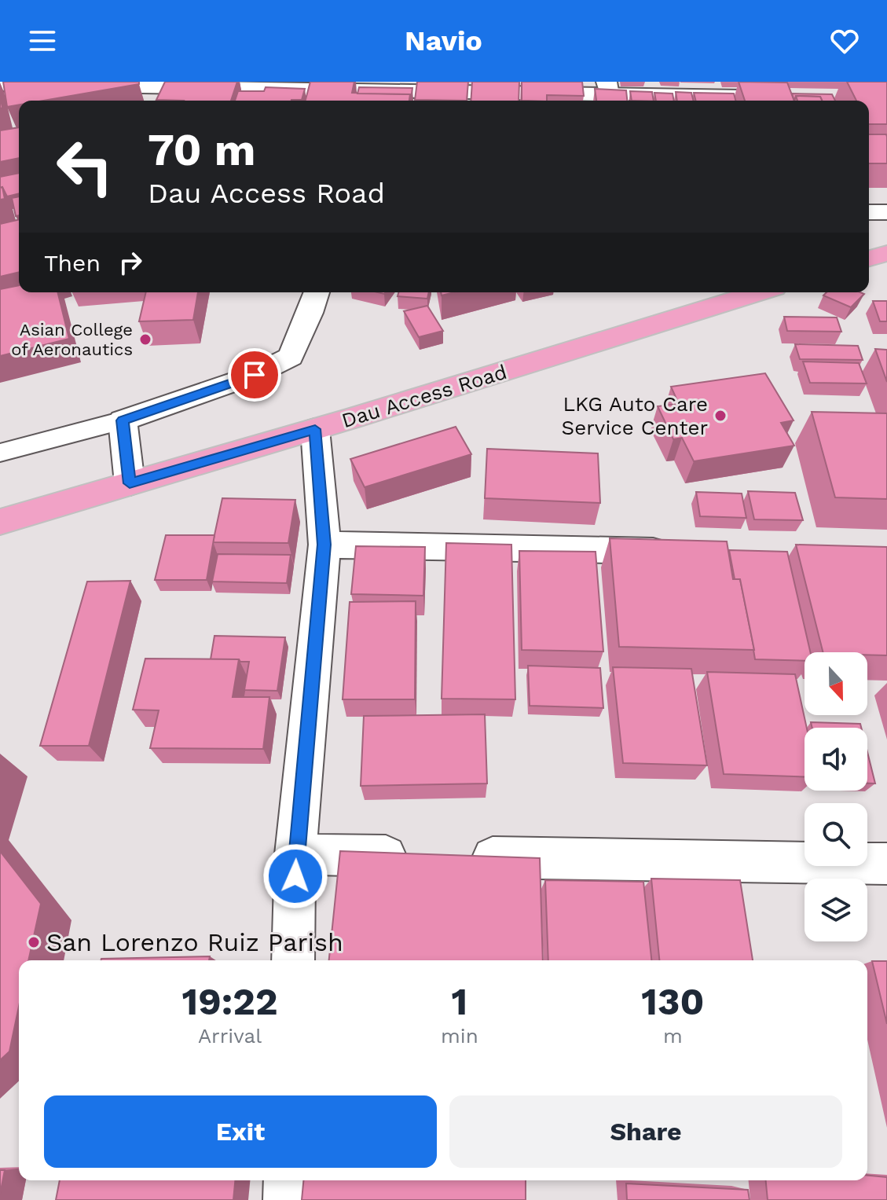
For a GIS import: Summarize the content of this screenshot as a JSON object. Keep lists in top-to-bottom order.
{
  "streets": {
    "main road": ["Dau Access Road"]
  },
  "places": ["Asian College of Aeronautics", "LKG Auto Care Service Center", "San Lorenzo Ruiz Parish"],
  "north": "bottom",
  "page": {
    "header": "Navio",
    "turn": ["70 m", "Dau Access Road"],
    "then": "Then",
    "eta": [
      "19:22",
      "Arrival",
      "1",
      "min",
      "130",
      "m"
    ],
    "buttons": ["Exit", "Share"]
  }
}
